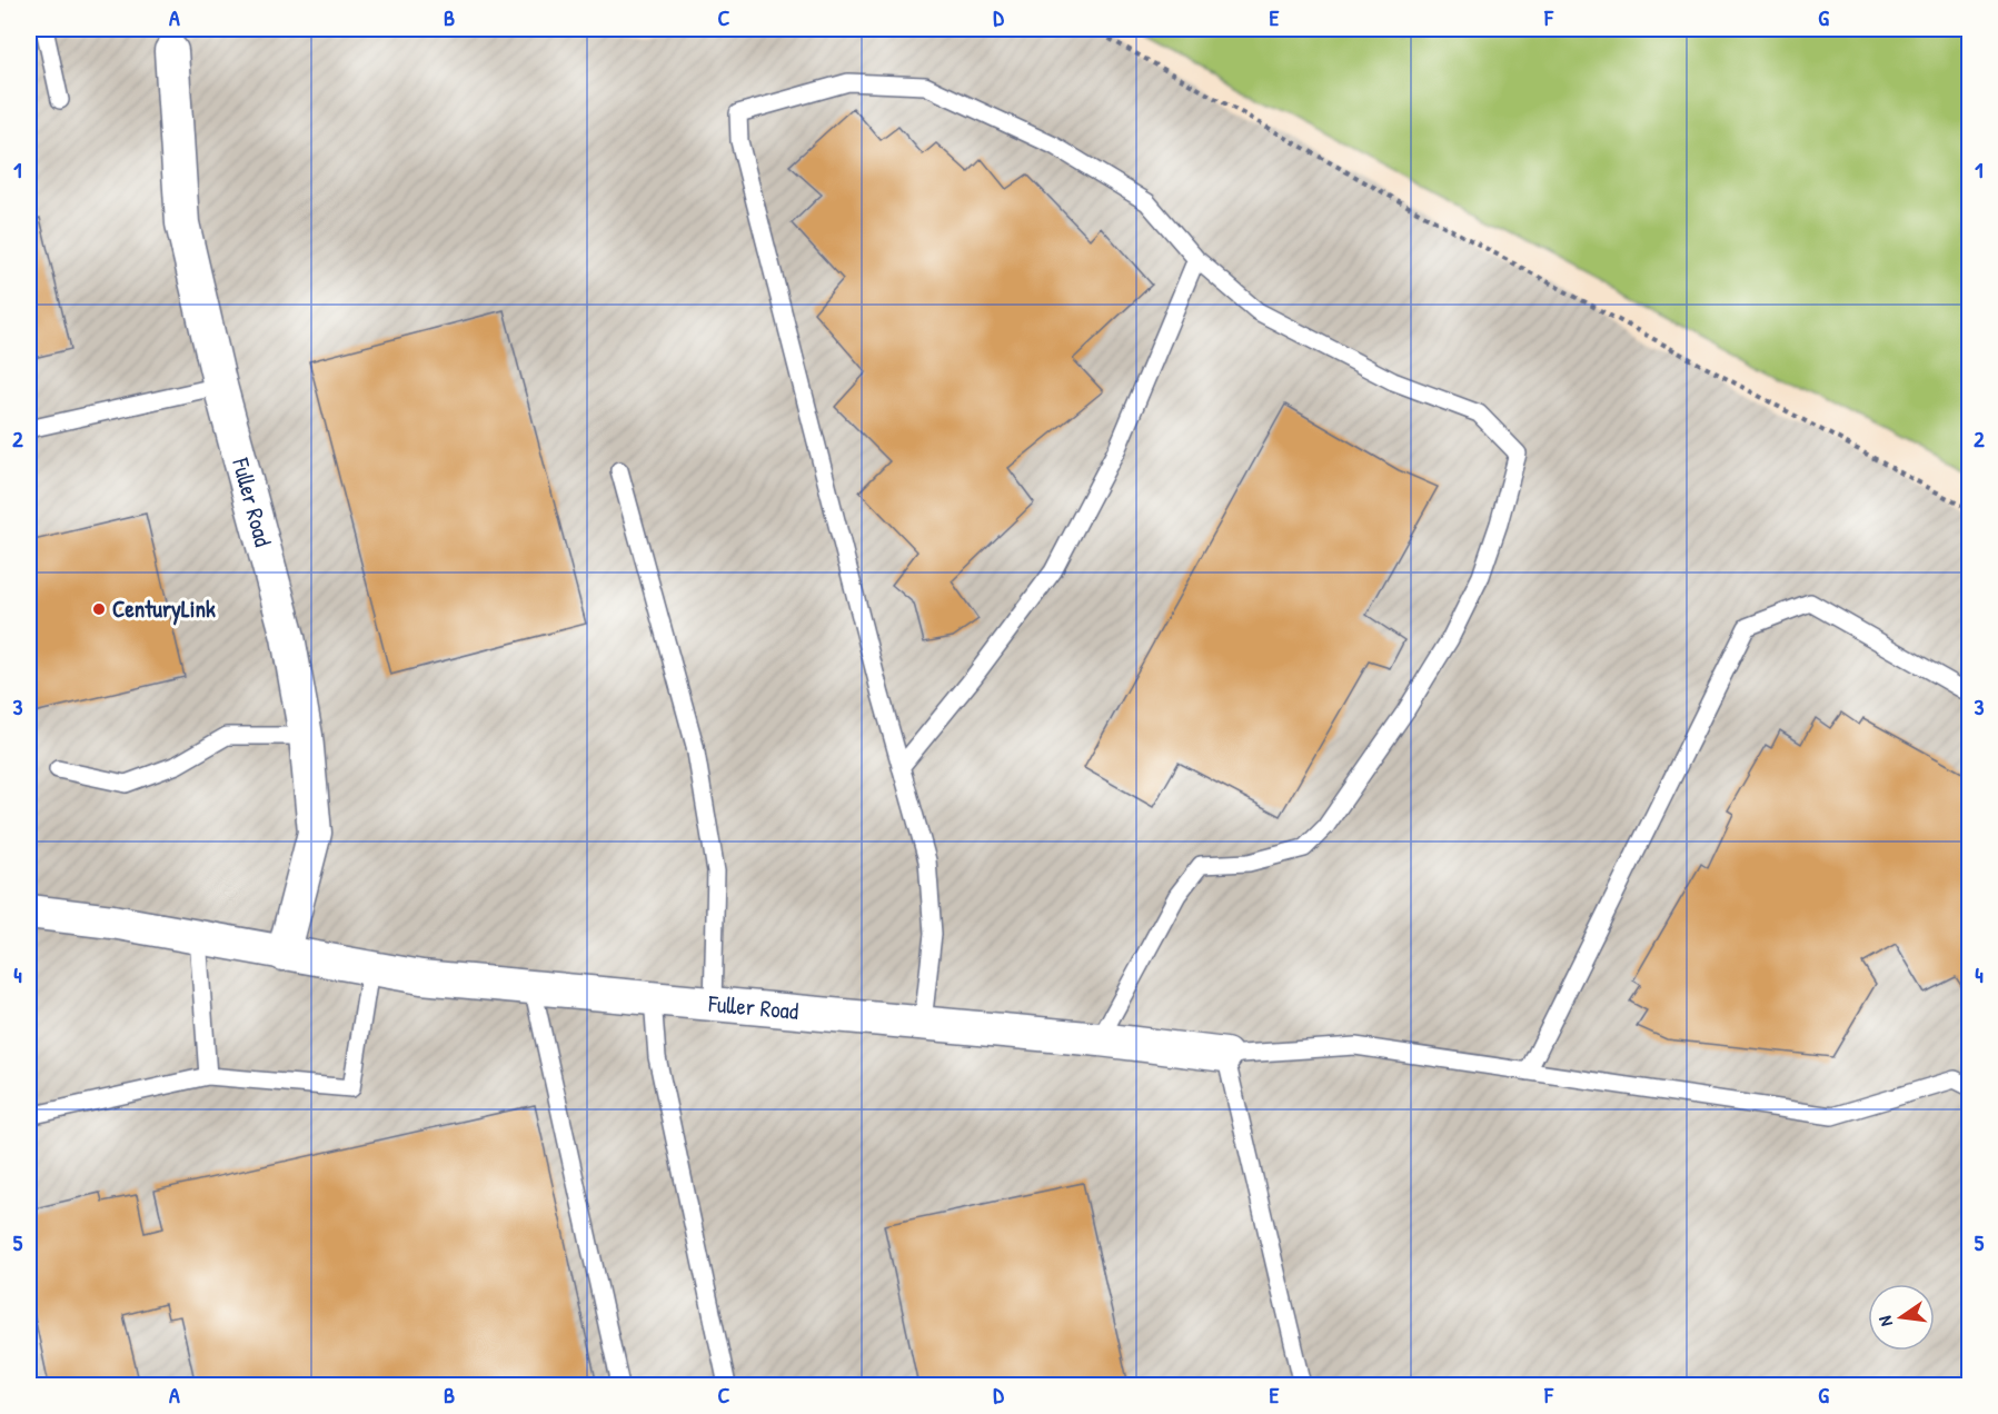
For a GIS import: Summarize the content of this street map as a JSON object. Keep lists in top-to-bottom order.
{
  "streets": {
    "street": ["Fuller Road"]
  },
  "places": ["CenturyLink"],
  "north": "left",
  "grid": {
    "columns": [
      "A",
      "B",
      "C",
      "D",
      "E",
      "F",
      "G"
    ],
    "rows": [
      "1",
      "2",
      "3",
      "4",
      "5"
    ]
  }
}
